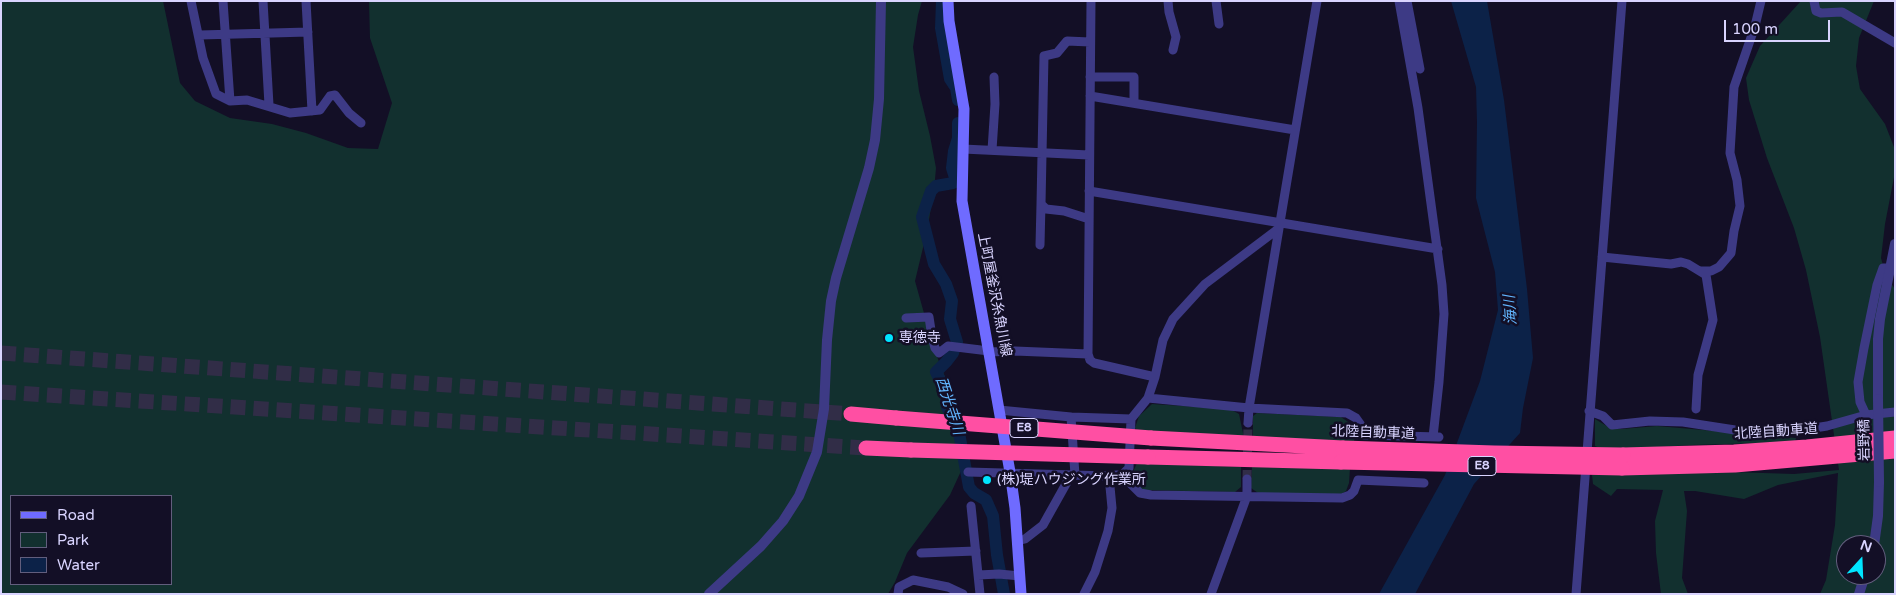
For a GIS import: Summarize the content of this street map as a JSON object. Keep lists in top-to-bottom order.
{
  "streets": {
    "highway": ["E8", "北陸自動車道"],
    "main road": ["上町屋釜沢糸魚川線"],
    "street": ["岩野橋"]
  },
  "water": ["海川", "西光寺川"],
  "places": ["専徳寺", "(株)堤ハウジング作業所"],
  "legend": ["Road", "Park", "Water"],
  "scale_bar": "100 m",
  "north": "top"
}
